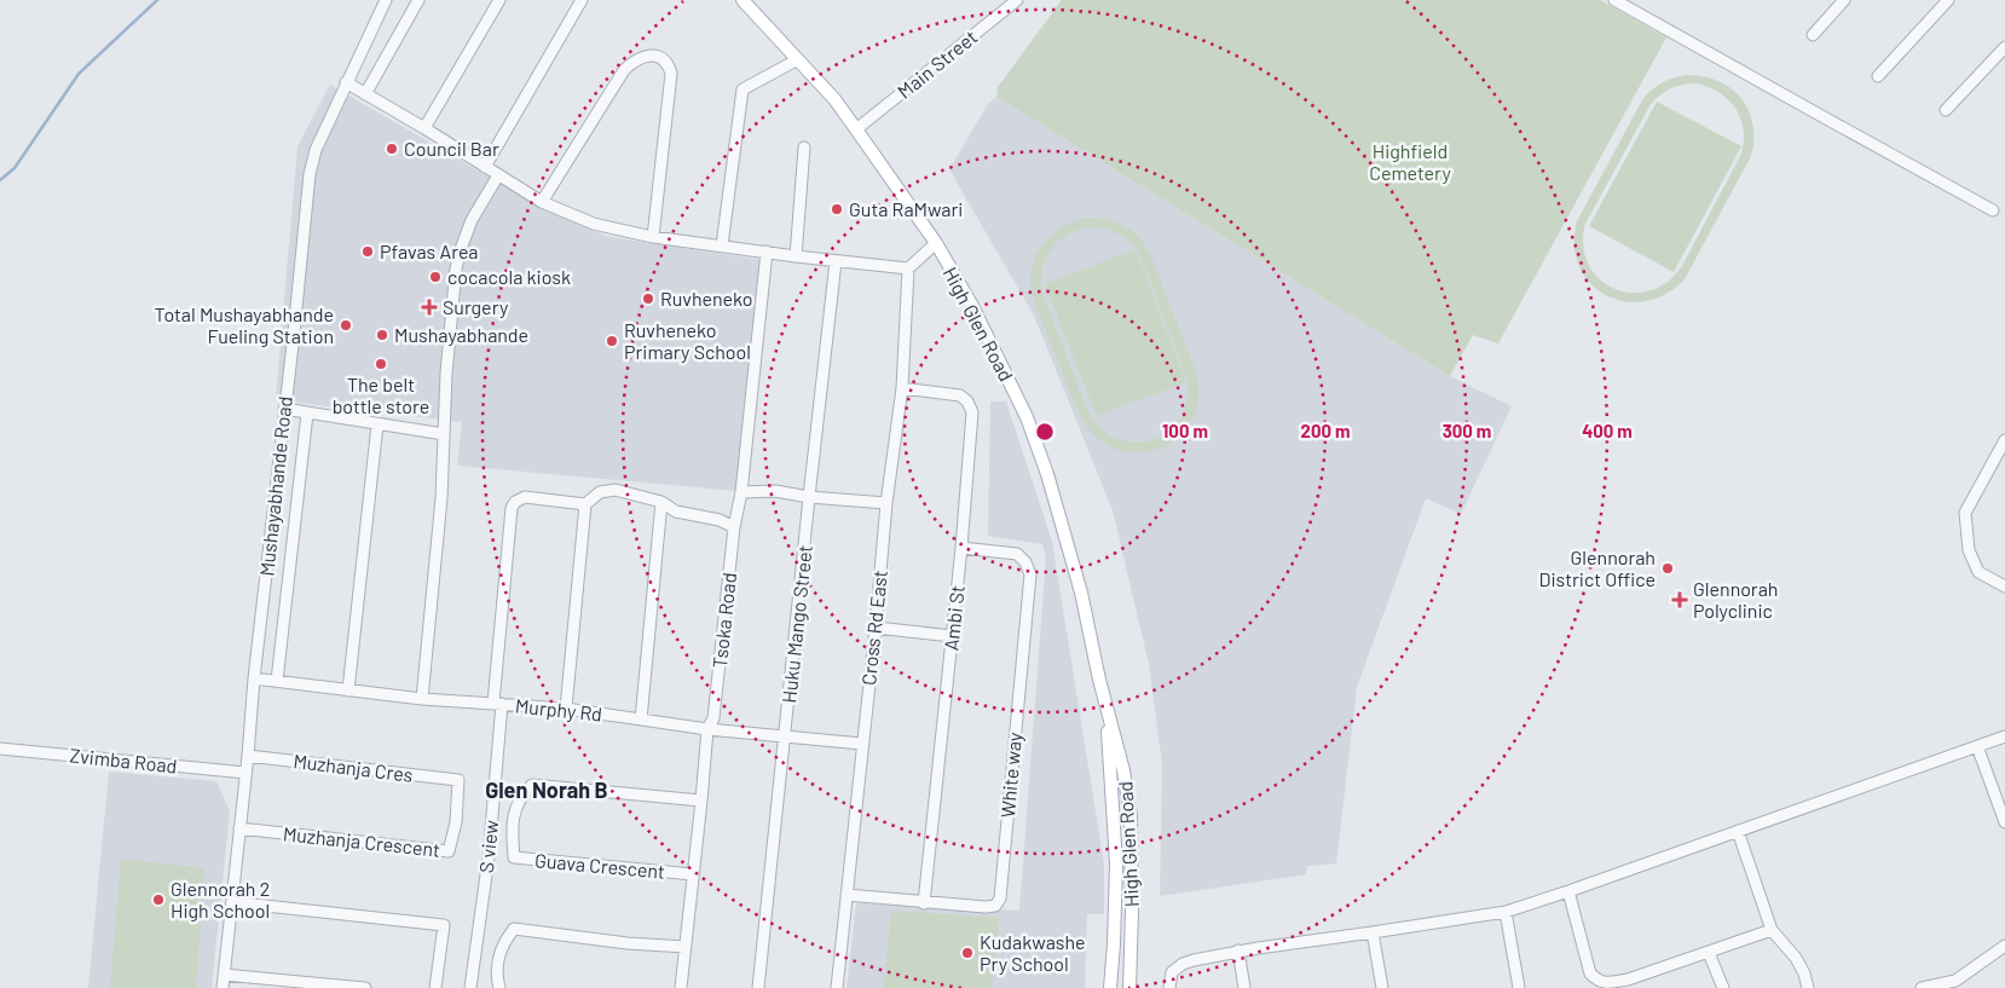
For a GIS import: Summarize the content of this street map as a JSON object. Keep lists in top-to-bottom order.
{
  "streets": {
    "main road": ["High Glen Road"],
    "street": [
      "Main Street",
      "Mushayabhande Road",
      "Ambi St",
      "Tsoka Road",
      "Huku Mango Street",
      "Cross Rd East",
      "Murphy Rd",
      "Zvimba Road",
      "Muzhanja Cres",
      "White way",
      "Muzhanja Crescent",
      "S view",
      "Guava Crescent"
    ]
  },
  "crossings": [
    ["Main Street", "High Glen Road"],
    ["Mushayabhande Road", "Murphy Rd"],
    ["Mushayabhande Road", "Zvimba Road"],
    ["Mushayabhande Road", "Muzhanja Cres"],
    ["Mushayabhande Road", "Muzhanja Crescent"],
    ["Ambi St", "Cross Rd East"],
    ["Ambi St", "White way"],
    ["Tsoka Road", "Murphy Rd"],
    ["Tsoka Road", "Guava Crescent"],
    ["Huku Mango Street", "Murphy Rd"],
    ["Cross Rd East", "Murphy Rd"],
    ["Cross Rd East", "White way"],
    ["Murphy Rd", "S view"],
    ["Muzhanja Cres", "Muzhanja Crescent"]
  ],
  "districts": ["Glen Norah B"],
  "parks": ["Highfield Cemetery"],
  "places": {
    "other": [
      "Council Bar",
      "Guta RaMwari",
      "Pfavas Area",
      "cocacola kiosk",
      "Ruvheneko",
      "Total Mushayabhande Fueling Station",
      "Mushayabhande",
      "Ruvheneko Primary School",
      "The belt bottle store",
      "Glennorah District Office",
      "Glennorah 2 High School",
      "Kudakwashe Pry School"
    ],
    "health": ["Surgery", "Glennorah Polyclinic"]
  },
  "rings": [
    "100 m",
    "200 m",
    "300 m",
    "400 m"
  ]
}
